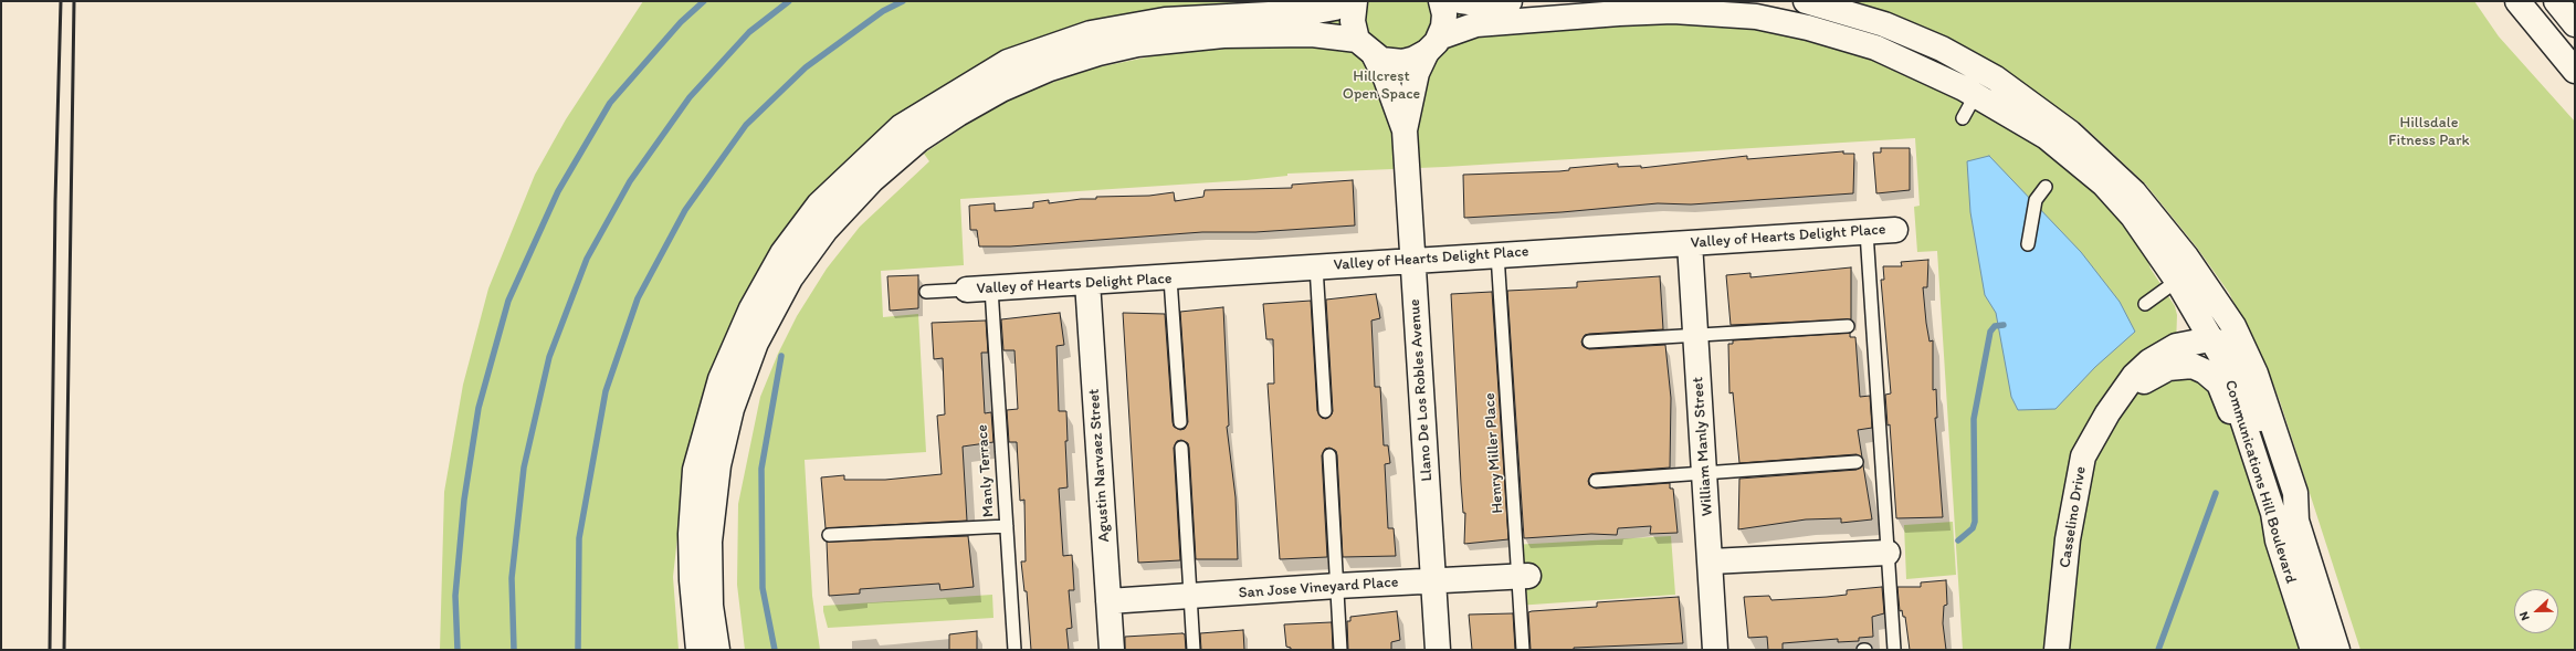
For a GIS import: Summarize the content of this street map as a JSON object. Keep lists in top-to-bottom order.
{
  "streets": {
    "street": [
      "Valley of Hearts Delight Place",
      "Llano De Los Robles Avenue",
      "William Manly Street",
      "Agustin Narvaez Street",
      "Communications Hill Boulevard",
      "Casselino Drive",
      "San Jose Vineyard Place"
    ],
    "lane": ["Henry Miller Place", "Manly Terrace"]
  },
  "crossings": [
    ["Valley of Hearts Delight Place", "Llano De Los Robles Avenue"],
    ["Valley of Hearts Delight Place", "William Manly Street"],
    ["Valley of Hearts Delight Place", "Henry Miller Place"],
    ["Valley of Hearts Delight Place", "Agustin Narvaez Street"],
    ["Valley of Hearts Delight Place", "Manly Terrace"],
    ["Llano De Los Robles Avenue", "Communications Hill Boulevard"],
    ["Llano De Los Robles Avenue", "San Jose Vineyard Place"],
    ["Henry Miller Place", "San Jose Vineyard Place"],
    ["Agustin Narvaez Street", "San Jose Vineyard Place"],
    ["Communications Hill Boulevard", "Casselino Drive"]
  ],
  "parks": ["Hillcrest Open Space", "Hillsdale Fitness Park"],
  "north": "left"
}
